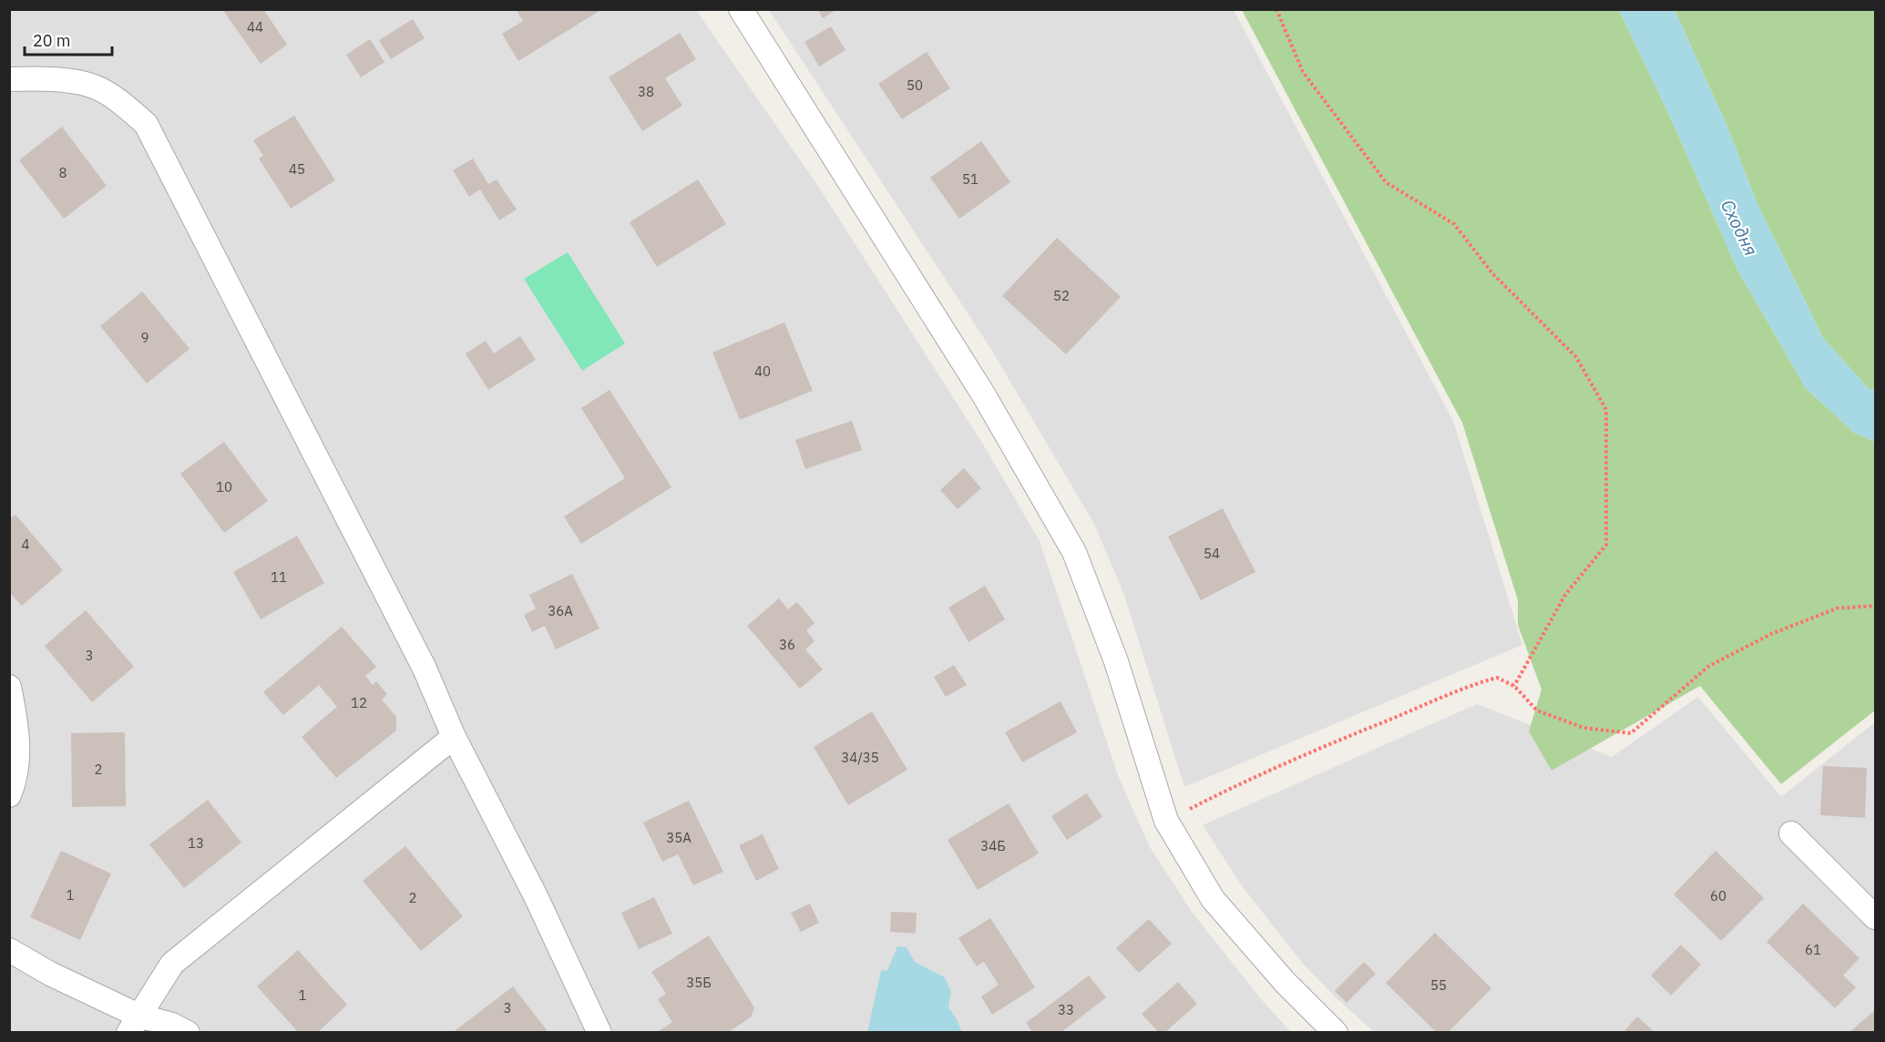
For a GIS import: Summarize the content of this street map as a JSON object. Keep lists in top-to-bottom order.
{
  "water": ["Сходня"],
  "house_numbers": [
    "44",
    "50",
    "38",
    "45",
    "8",
    "51",
    "52",
    "9",
    "40",
    "10",
    "4",
    "54",
    "11",
    "36А",
    "36",
    "3",
    "12",
    "34/35",
    "2",
    "35А",
    "13",
    "34Б",
    "1",
    "60",
    "2",
    "61",
    "35Б",
    "55",
    "1",
    "3",
    "33"
  ],
  "scale_bar": "20 m"
}
